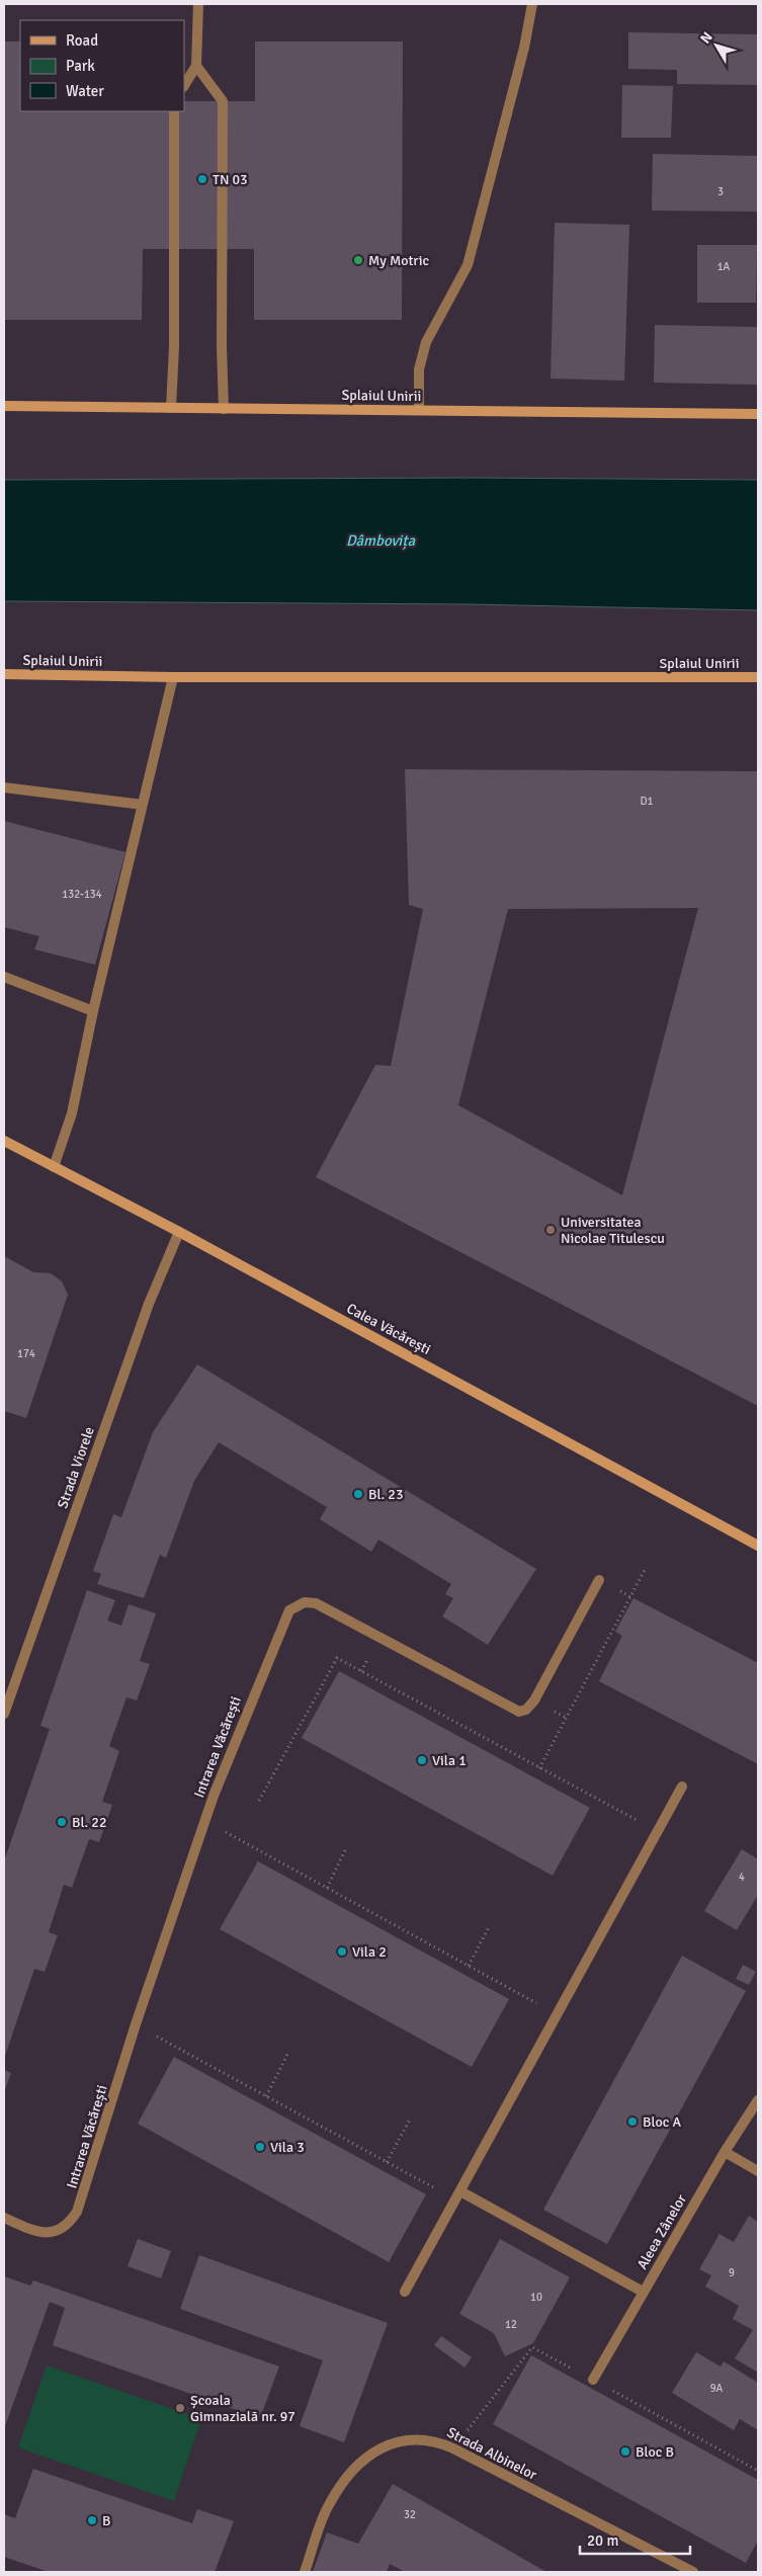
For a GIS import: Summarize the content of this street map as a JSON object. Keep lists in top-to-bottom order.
{
  "streets": {
    "main road": ["Splaiul Unirii", "Calea Văcărești"],
    "street": [
      "Strada Viorele",
      "Intrarea Văcărești",
      "Aleea Zânelor",
      "Strada Albinelor"
    ]
  },
  "crossings": [
    ["Calea Văcărești", "Strada Viorele"]
  ],
  "water": ["Dâmbovița"],
  "places": [
    "TN 03",
    "My Motric",
    "Universitatea Nicolae Titulescu",
    "Bl. 23",
    "Vila 1",
    "Bl. 22",
    "Vila 2",
    "Bloc A",
    "Vila 3",
    "Școala Gimnazială nr. 97",
    "Bloc B",
    "B"
  ],
  "house_numbers": [
    "3",
    "1A",
    "D1",
    "132-134",
    "174",
    "4",
    "9",
    "10",
    "12",
    "9A",
    "32"
  ],
  "legend": ["Road", "Park", "Water"],
  "scale_bar": "20 m",
  "north": "top left"
}
